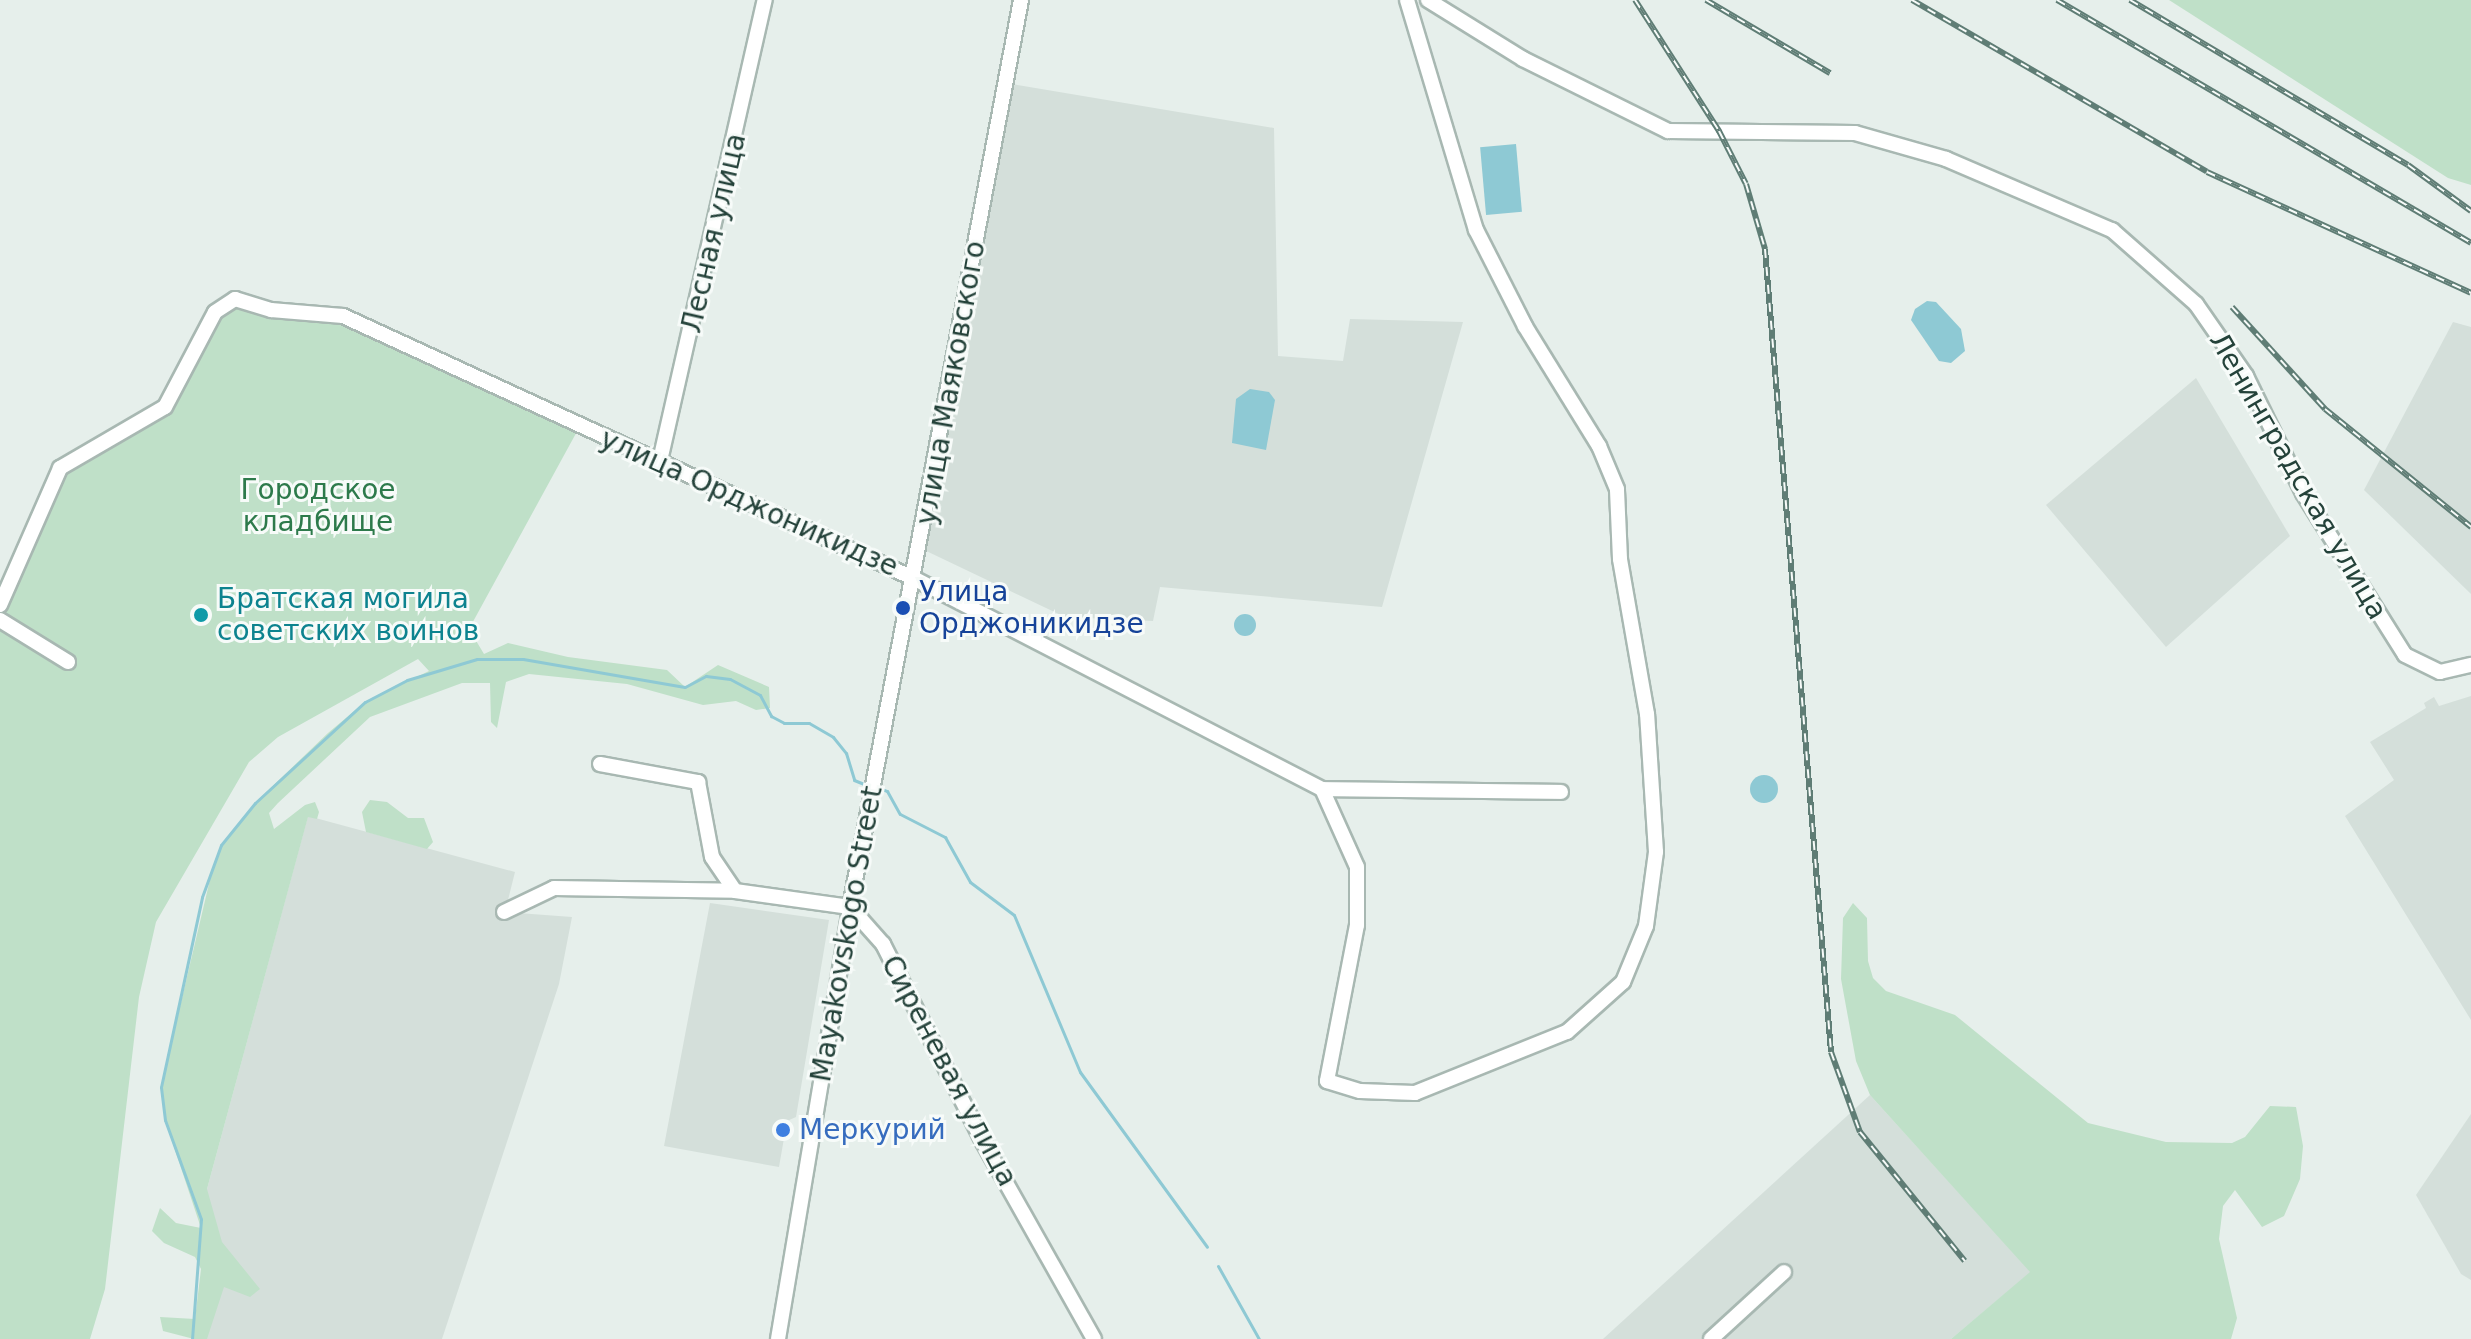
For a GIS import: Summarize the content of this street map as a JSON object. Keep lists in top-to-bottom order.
{
  "streets": {
    "street": [
      "Лесная улица",
      "улица Маяковского",
      "Ленинградская улица",
      "улица Орджоникидзе",
      "Mayakovskogo Street",
      "Сиреневая улица"
    ]
  },
  "crossings": [
    ["Лесная улица", "улица Орджоникидзе"],
    ["улица Маяковского", "улица Орджоникидзе"],
    ["улица Маяковского", "Mayakovskogo Street"],
    ["Mayakovskogo Street", "Сиреневая улица"]
  ],
  "parks": ["Городское кладбище"],
  "places": ["Улица Орджоникидзе", "Братская могила советских воинов", "Меркурий"]
}
